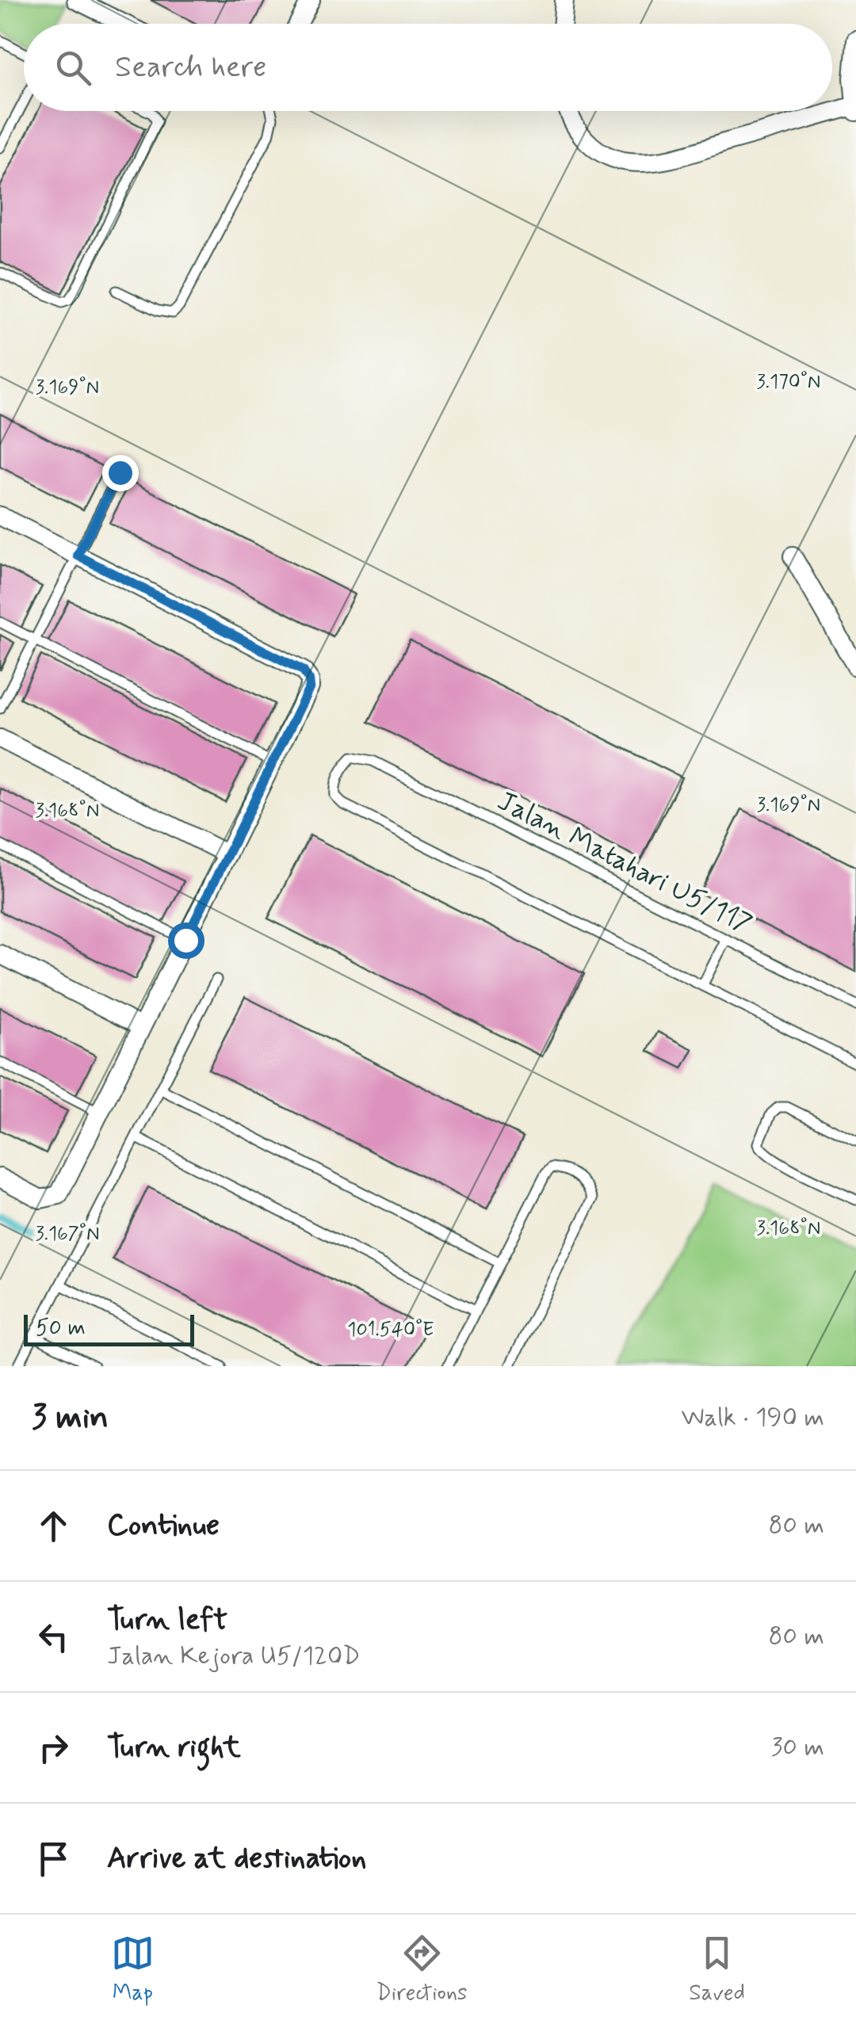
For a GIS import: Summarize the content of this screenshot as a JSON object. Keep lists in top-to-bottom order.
{
  "streets": {
    "lane": ["Jalan Matahari U5/117"]
  },
  "scale_bar": "50 m",
  "page": {
    "search": "Search here",
    "scale": "50 m",
    "heading": ["3 min", "Walk · 190 m"],
    "list": [
      ["Continue", "80 m"],
      ["Turn left", "Jalan Kejora U5/120D", "80 m"],
      ["Turn right", "30 m"],
      "Arrive at destination"
    ],
    "nav": ["Map", "Directions", "Saved"]
  },
  "coordinates": [
    "3.170°N",
    "3.169°N",
    "3.168°N",
    "3.167°N",
    "101.540°E"
  ]
}
